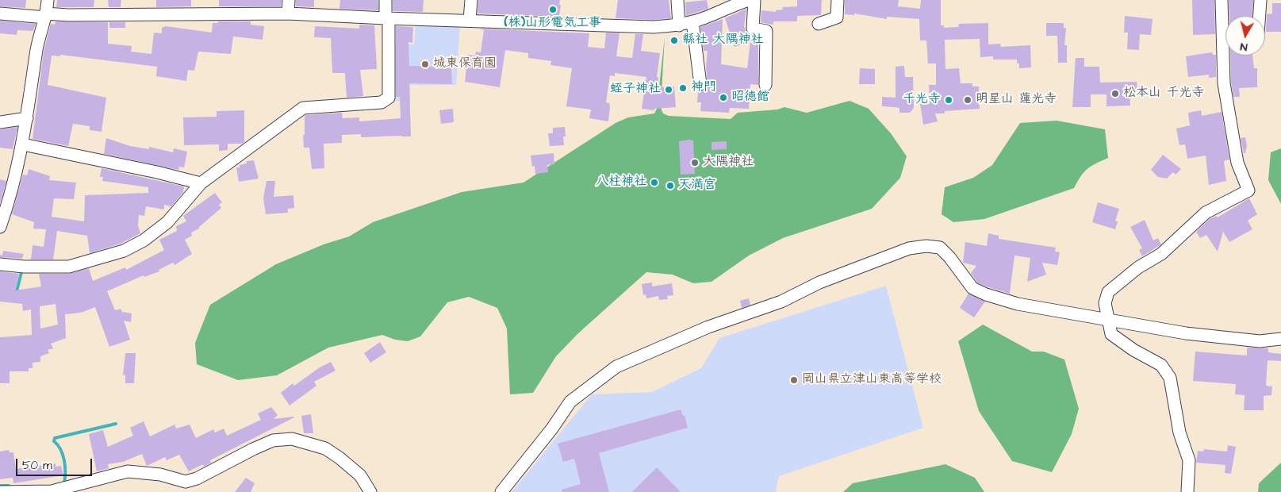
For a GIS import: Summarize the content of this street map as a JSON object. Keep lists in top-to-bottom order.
{
  "places": [
    "(株)山形電気工事",
    "縣社 大隅神社",
    "城東保育園",
    "神門",
    "蛭子神社",
    "松本山 千光寺",
    "昭徳館",
    "千光寺",
    "明星山 蓮光寺",
    "大隅神社",
    "八柱神社",
    "天満宮",
    "岡山県立津山東高等学校"
  ],
  "scale_bar": "50 m",
  "north": "bottom"
}
